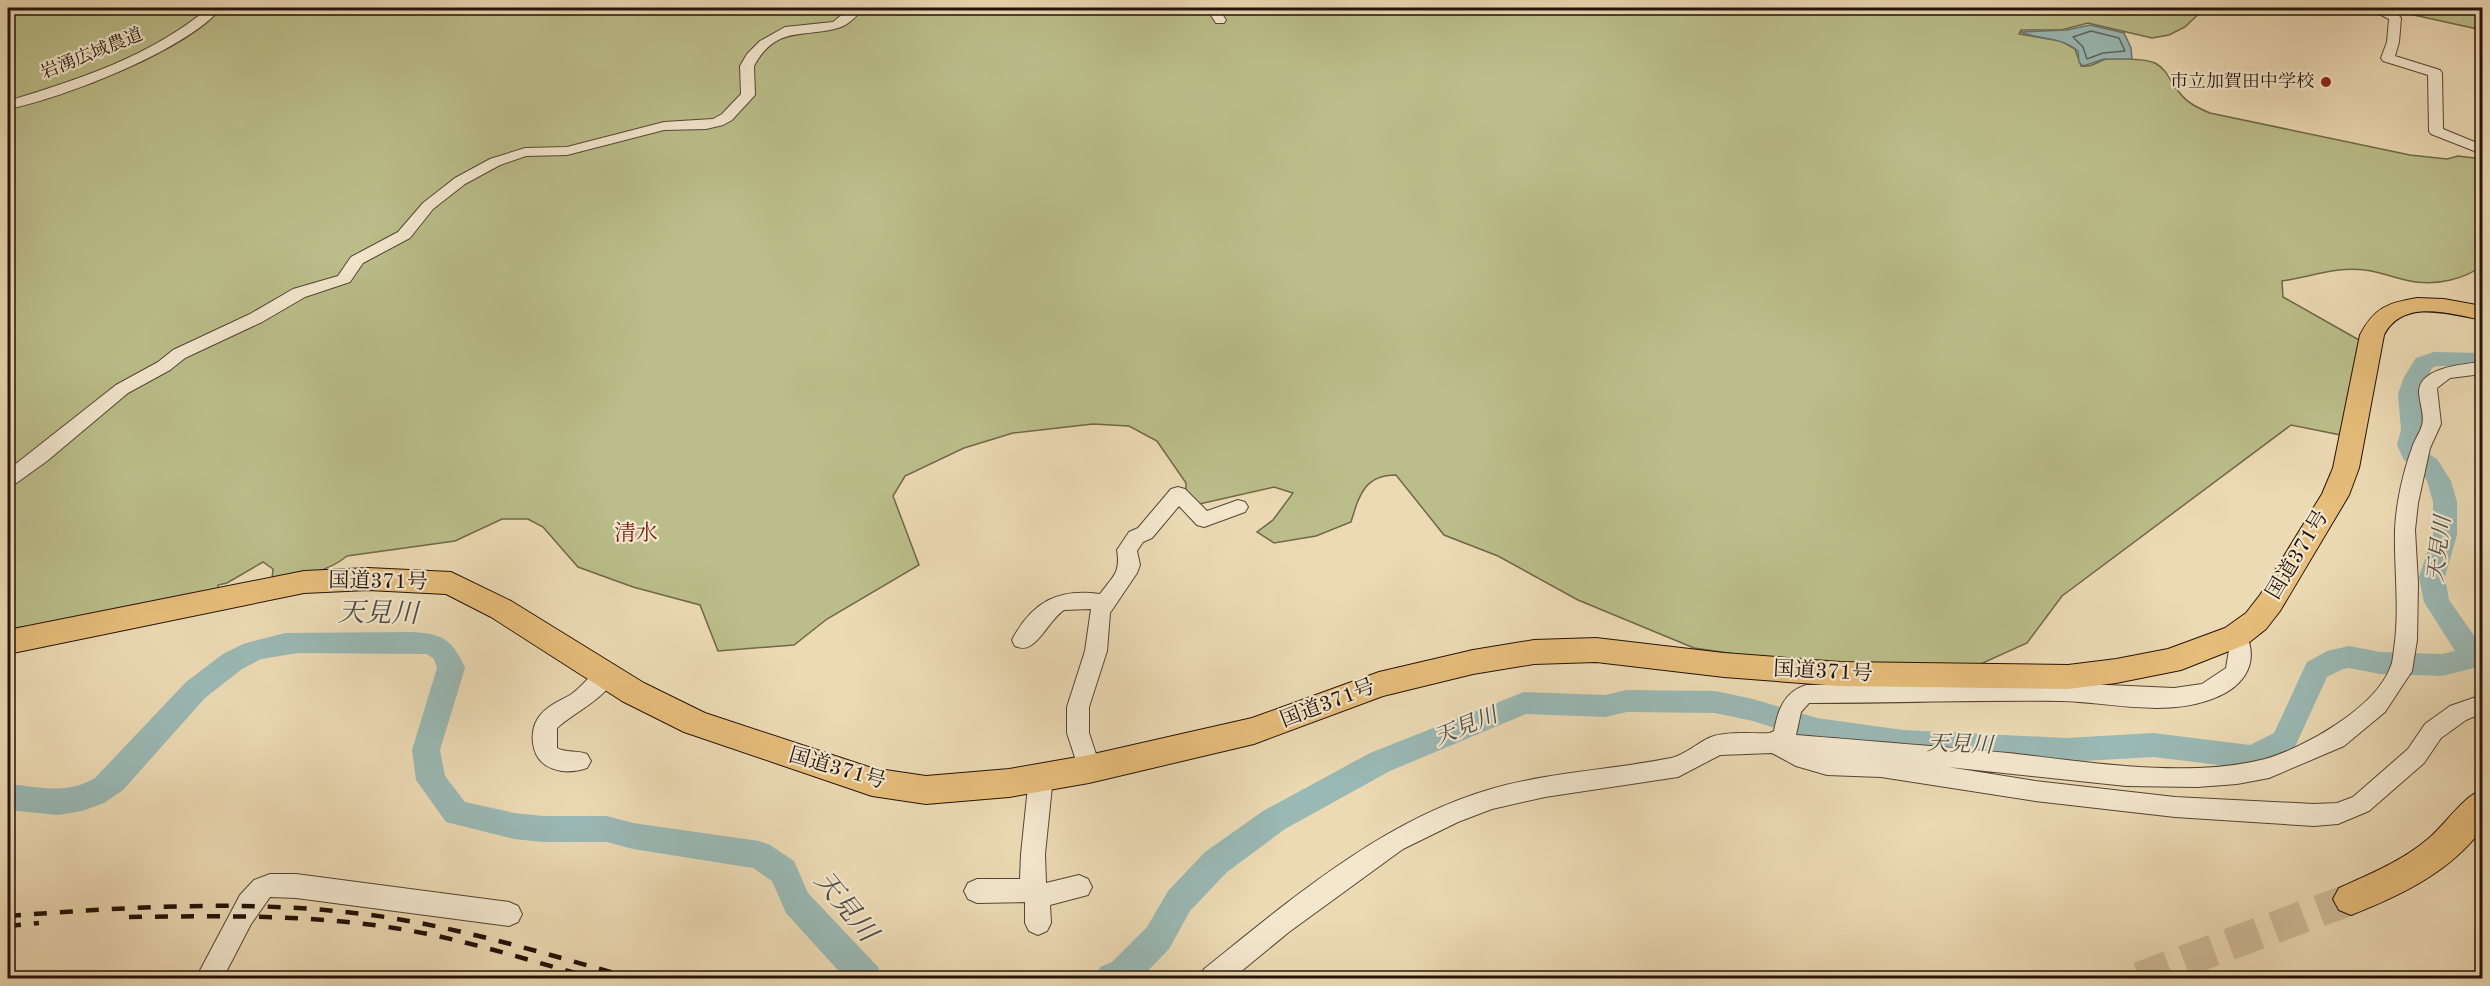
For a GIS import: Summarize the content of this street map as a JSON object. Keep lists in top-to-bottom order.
{
  "streets": {
    "highway": ["国道371号"],
    "street": ["岩湧広域農道"]
  },
  "districts": ["清水"],
  "water": ["天見川"],
  "places": ["市立加賀田中学校"]
}
